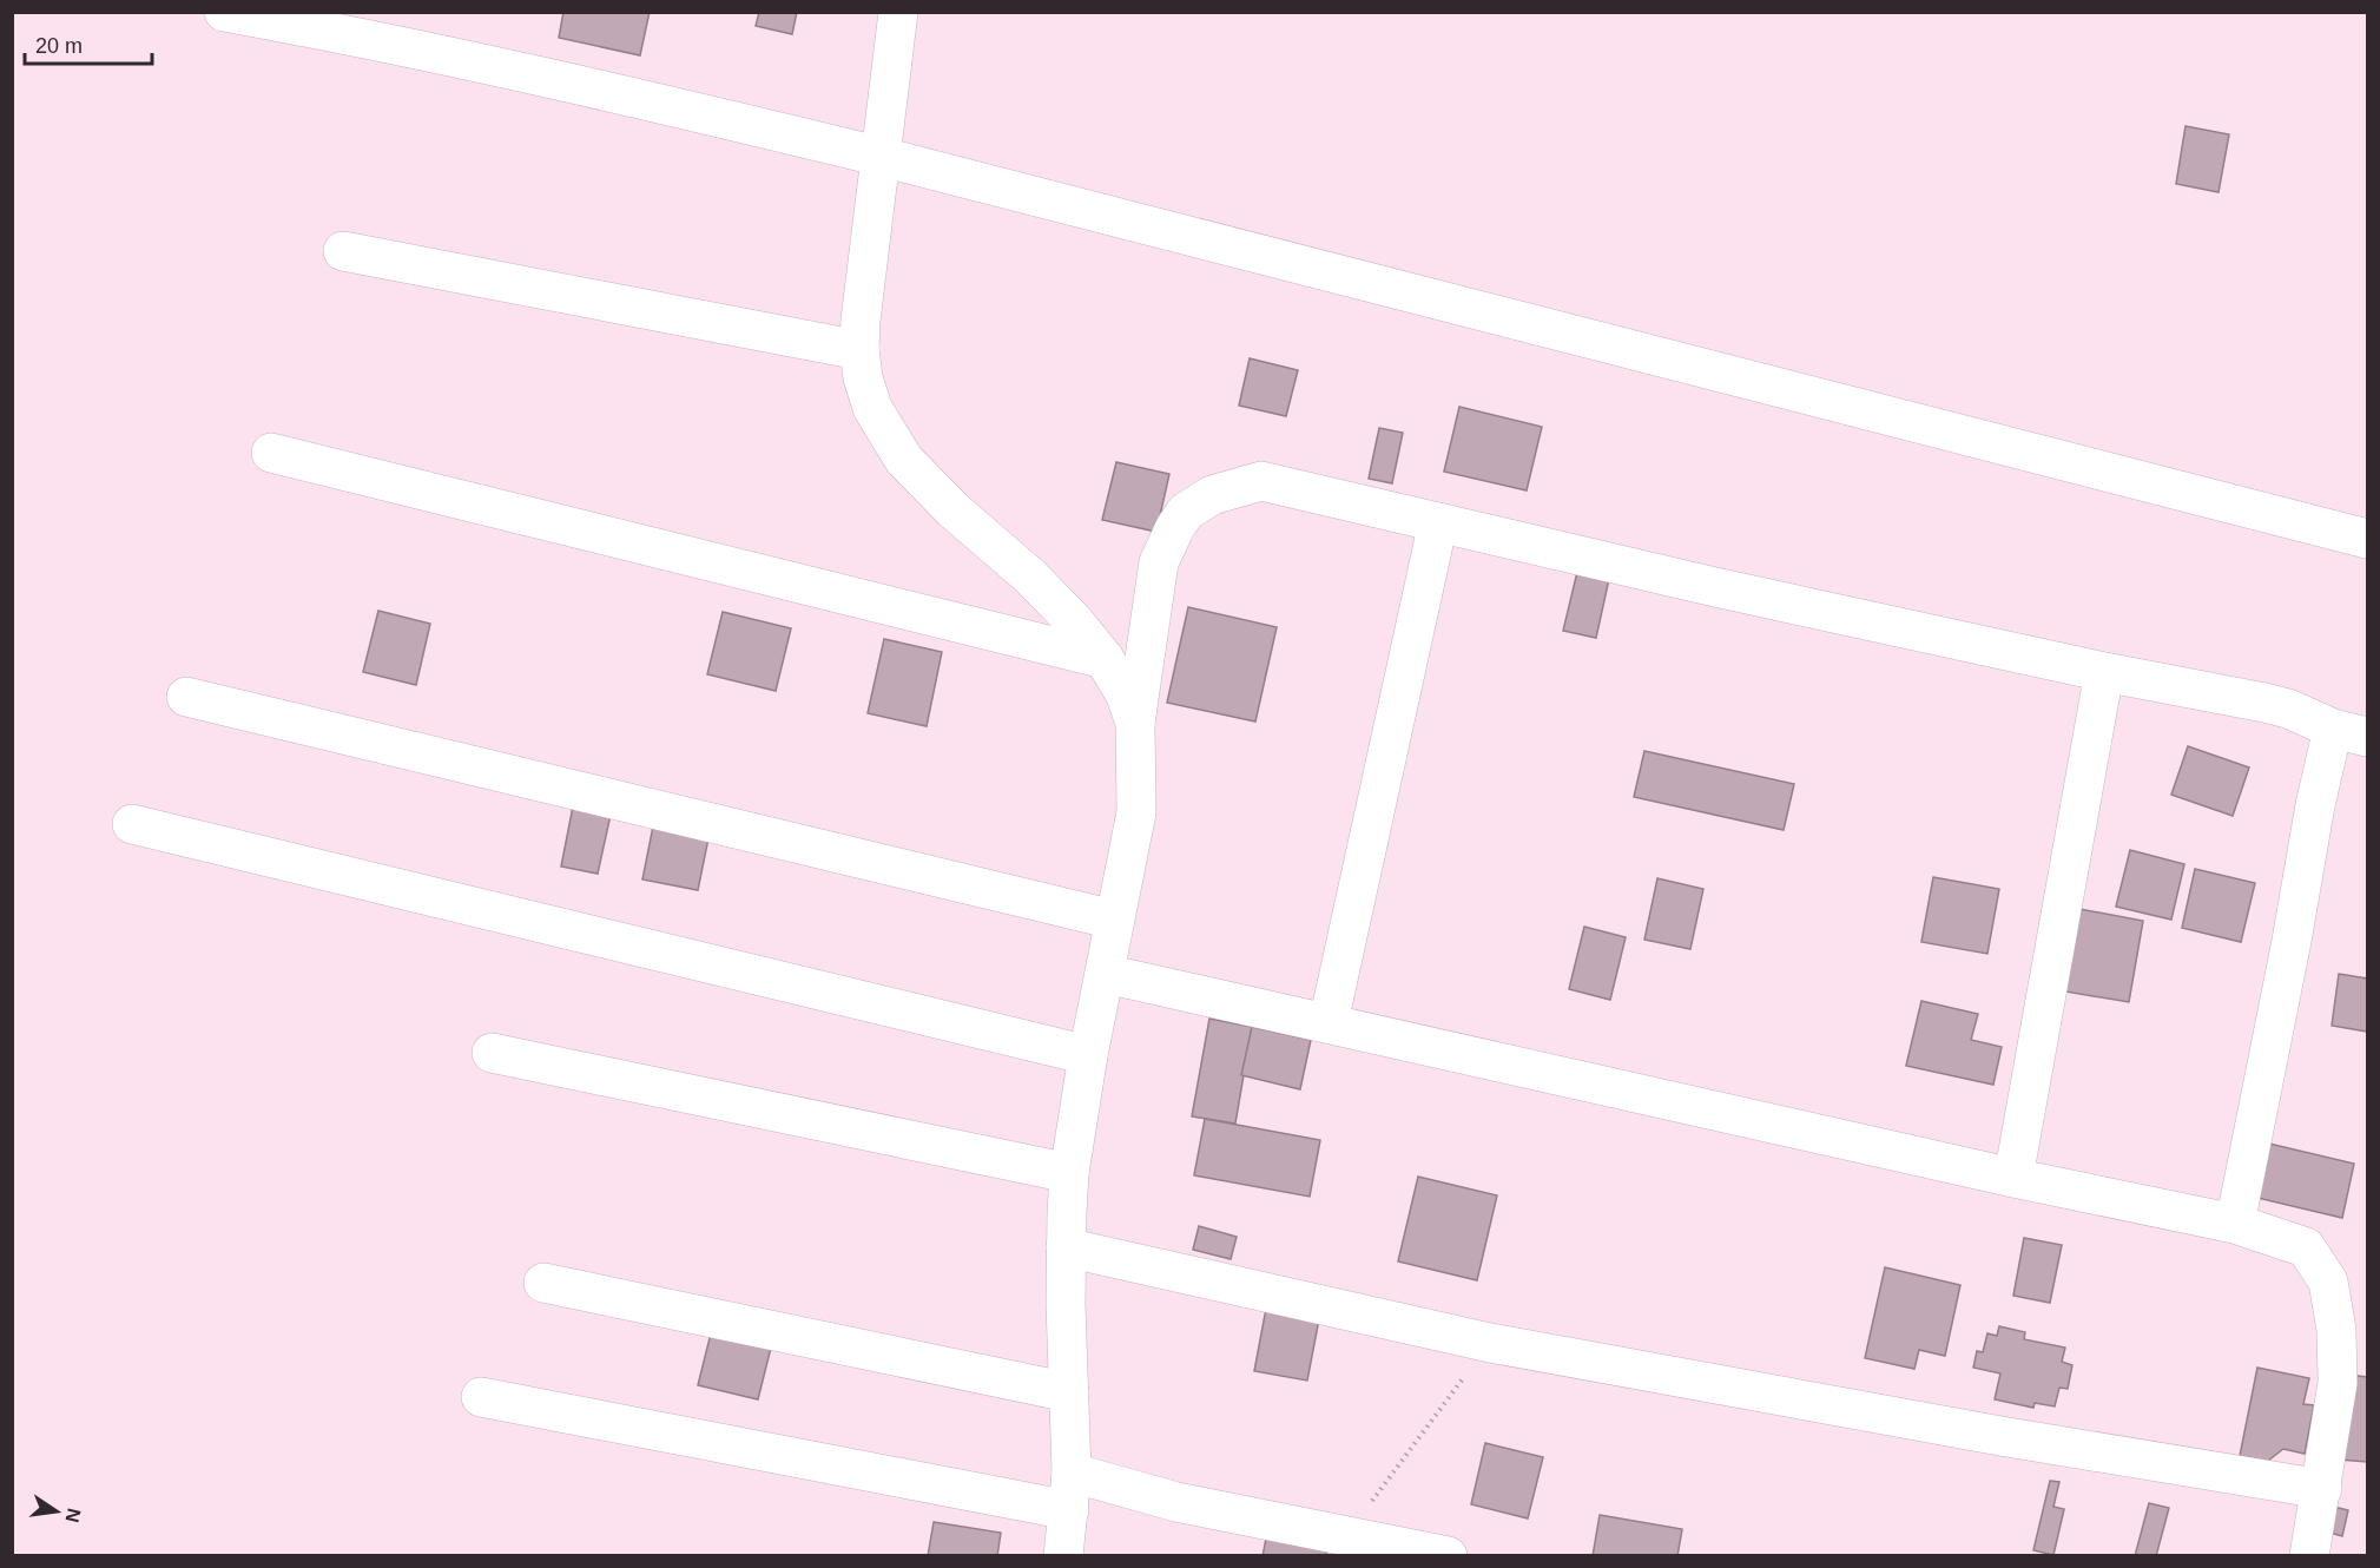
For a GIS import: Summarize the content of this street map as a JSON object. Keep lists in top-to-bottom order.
{
  "scale_bar": "20 m",
  "north": "right"
}
